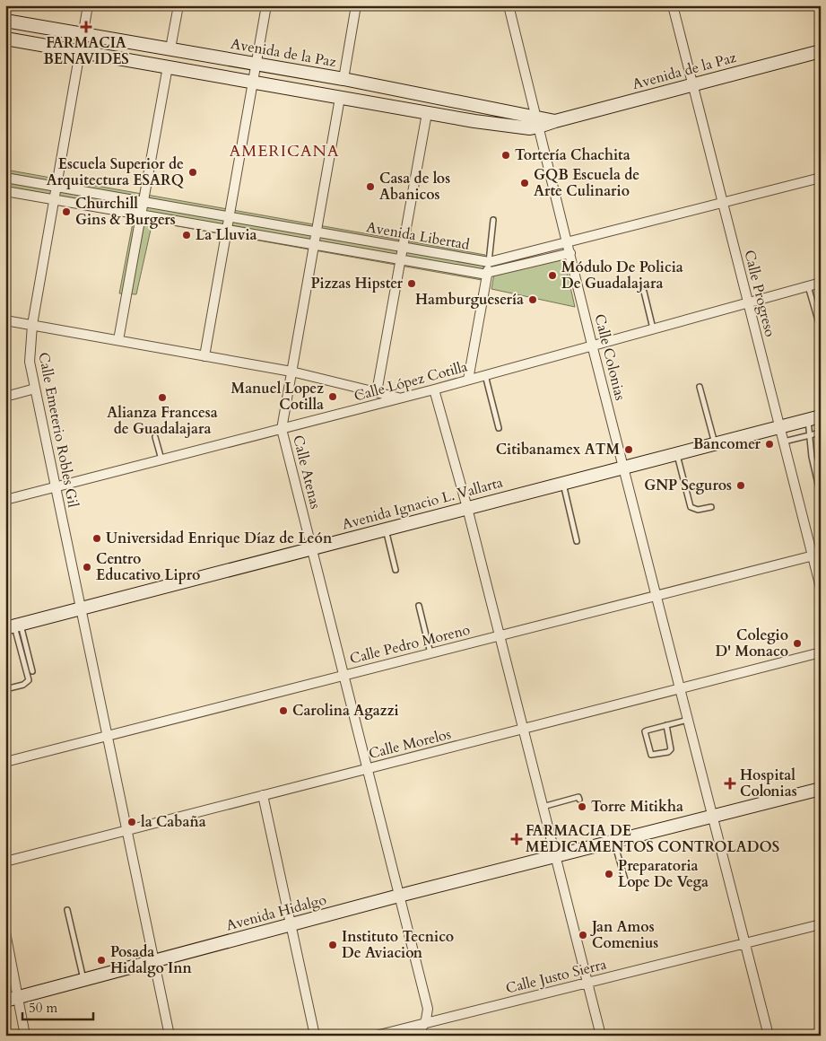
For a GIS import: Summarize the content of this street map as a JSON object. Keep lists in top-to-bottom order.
{
  "streets": {
    "main road": ["Avenida de la Paz", "Avenida Ignacio L. Vallarta", "Avenida Hidalgo"],
    "street": [
      "Avenida Libertad",
      "Calle Progreso",
      "Calle Colonias",
      "Calle López Cotilla",
      "Calle Emeterio Robles Gil",
      "Calle Atenas",
      "Calle Pedro Moreno",
      "Calle Morelos",
      "Calle Justo Sierra"
    ]
  },
  "crossings": [
    ["Avenida de la Paz", "Calle Progreso"],
    ["Avenida de la Paz", "Calle Colonias"],
    ["Avenida de la Paz", "Calle Emeterio Robles Gil"],
    ["Avenida de la Paz", "Calle Atenas"],
    ["Avenida Libertad", "Calle Progreso"],
    ["Avenida Libertad", "Calle Colonias"],
    ["Avenida Libertad", "Calle Emeterio Robles Gil"],
    ["Avenida Libertad", "Calle Atenas"],
    ["Calle Progreso", "Calle López Cotilla"],
    ["Calle Progreso", "Avenida Ignacio L. Vallarta"],
    ["Calle Progreso", "Calle Pedro Moreno"],
    ["Calle Colonias", "Calle López Cotilla"],
    ["Calle Colonias", "Avenida Ignacio L. Vallarta"],
    ["Calle Colonias", "Calle Pedro Moreno"],
    ["Calle Colonias", "Calle Morelos"],
    ["Calle Colonias", "Avenida Hidalgo"],
    ["Calle Colonias", "Calle Justo Sierra"],
    ["Calle López Cotilla", "Calle Emeterio Robles Gil"],
    ["Calle López Cotilla", "Calle Atenas"],
    ["Calle Emeterio Robles Gil", "Avenida Ignacio L. Vallarta"],
    ["Calle Emeterio Robles Gil", "Calle Pedro Moreno"],
    ["Calle Emeterio Robles Gil", "Calle Morelos"],
    ["Calle Emeterio Robles Gil", "Avenida Hidalgo"],
    ["Calle Atenas", "Avenida Ignacio L. Vallarta"],
    ["Calle Atenas", "Calle Pedro Moreno"],
    ["Calle Atenas", "Calle Morelos"],
    ["Calle Atenas", "Avenida Hidalgo"],
    ["Calle Atenas", "Calle Justo Sierra"]
  ],
  "districts": ["AMERICANA"],
  "places": {
    "health": ["FARMACIA BENAVIDES", "Hospital Colonias", "FARMACIA DE MEDICAMENTOS CONTROLADOS"],
    "other": [
      "Tortería Chachita",
      "Escuela Superior de Arquitectura ESARQ",
      "GQB Escuela de Arte Culinario",
      "Casa de los Abanicos",
      "Churchill Gins & Burgers",
      "La Lluvia",
      "Módulo De Policia De Guadalajara",
      "Pizzas Hipster",
      "Hamburguesería",
      "Manuel Lopez Cotilla",
      "Alianza Francesa de Guadalajara",
      "Bancomer",
      "Citibanamex ATM",
      "GNP Seguros",
      "Universidad Enrique Díaz de León",
      "Centro Educativo Lipro",
      "Colegio D' Monaco",
      "Carolina Agazzi",
      "Torre Mitikha",
      "la Cabaña",
      "Preparatoria Lope De Vega",
      "Jan Amos Comenius",
      "Instituto Tecnico De Aviacion",
      "Posada Hidalgo Inn"
    ]
  },
  "scale_bar": "50 m"
}
